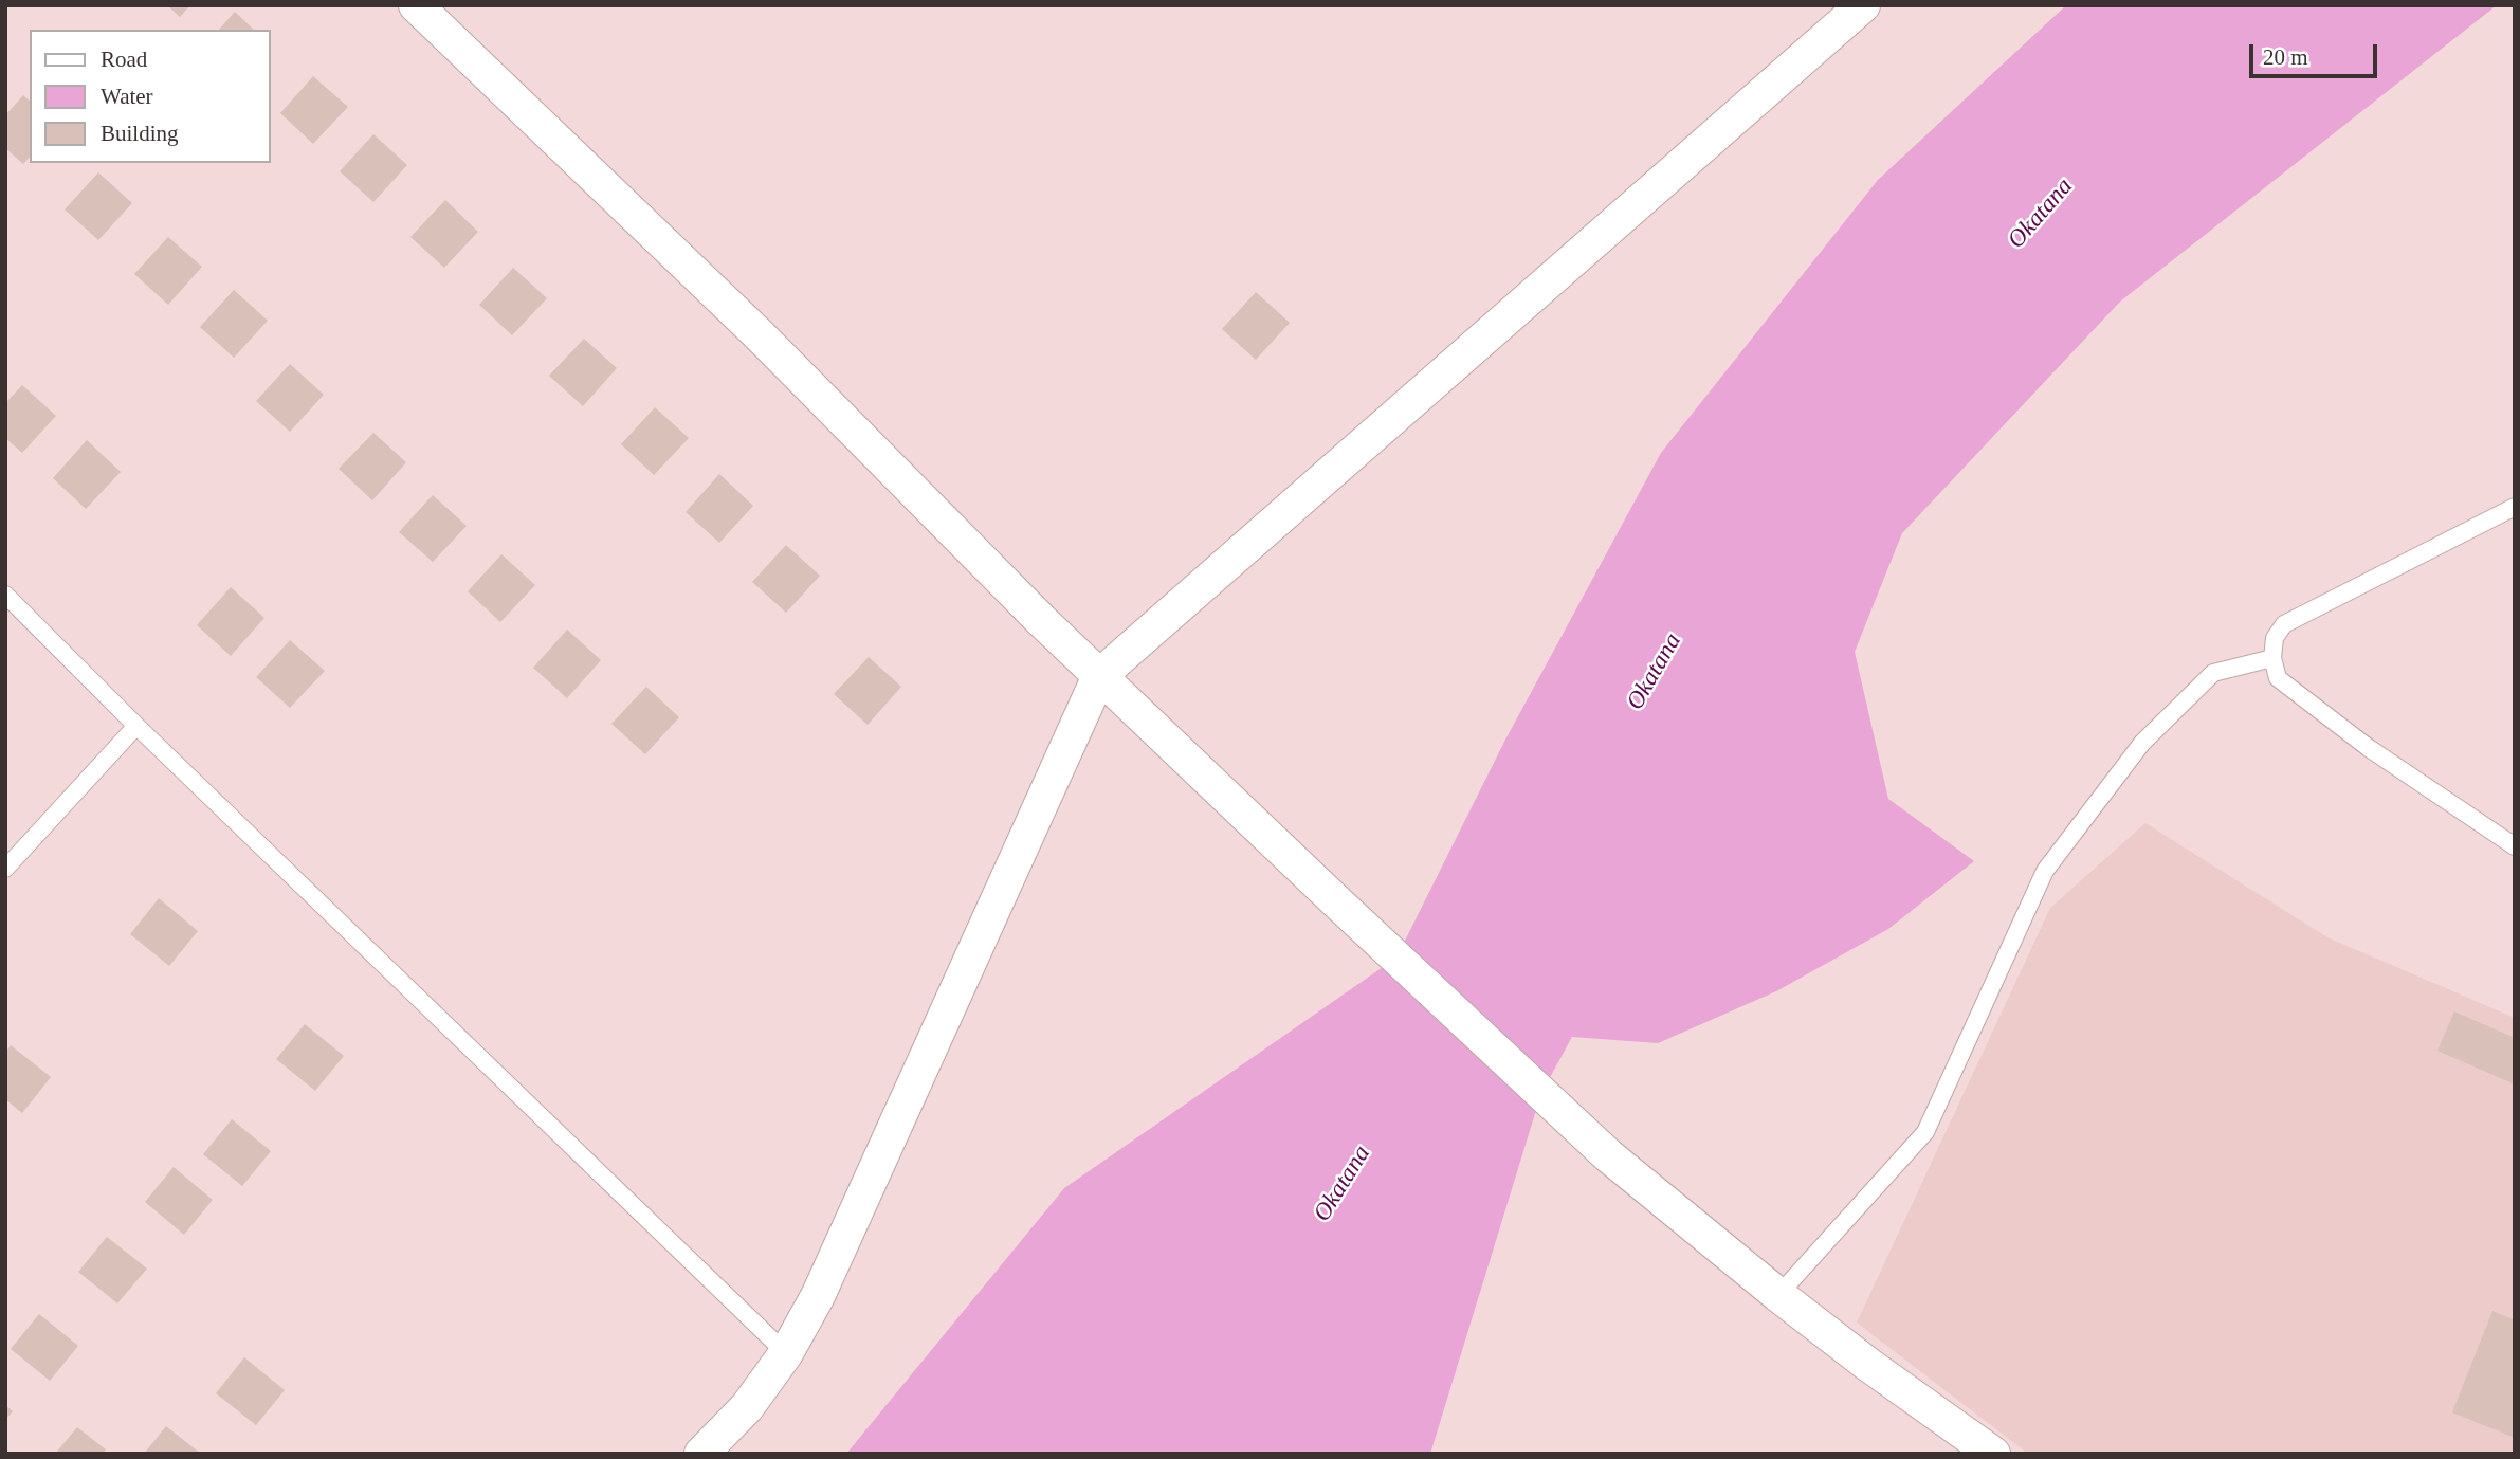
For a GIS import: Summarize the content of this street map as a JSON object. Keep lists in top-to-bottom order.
{
  "water": ["Okatana"],
  "legend": ["Road", "Water", "Building"],
  "scale_bar": "20 m"
}
